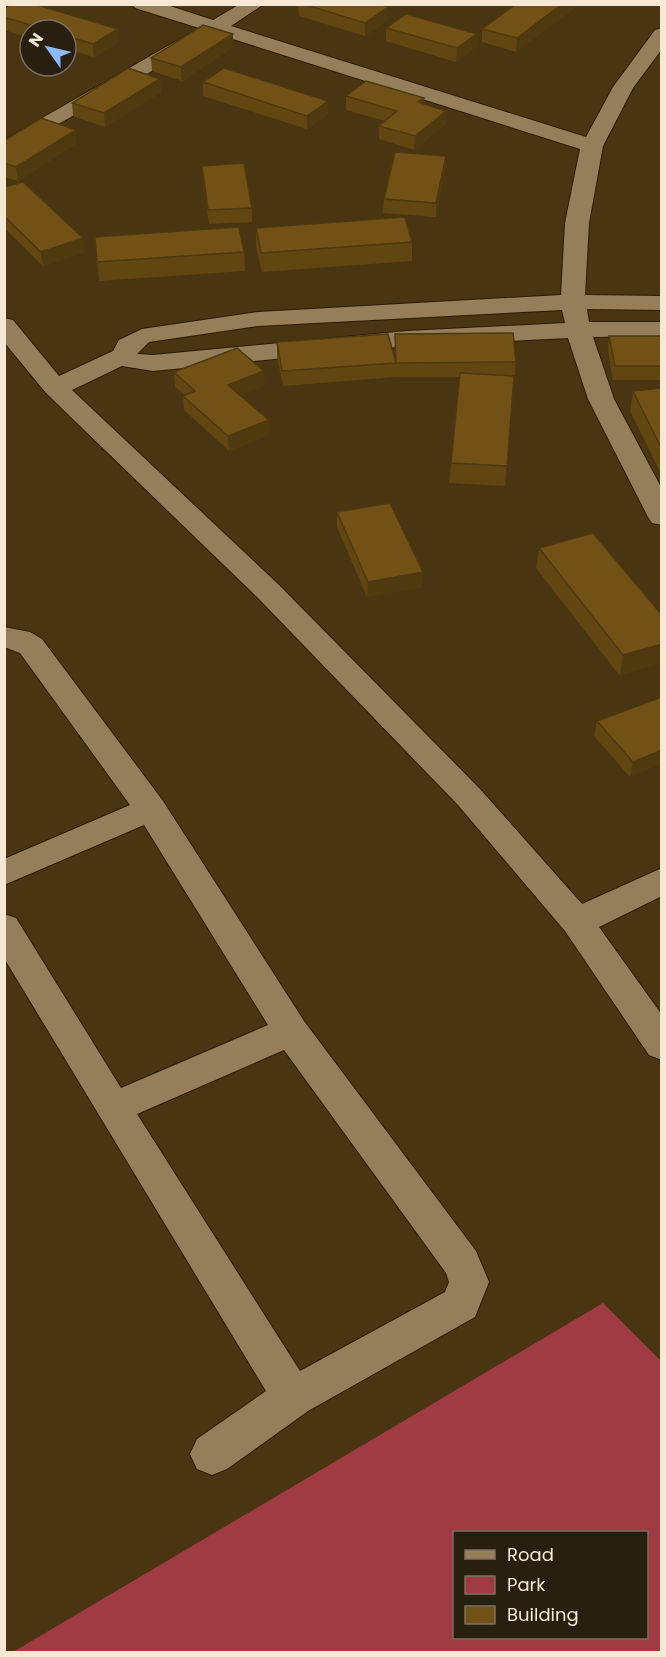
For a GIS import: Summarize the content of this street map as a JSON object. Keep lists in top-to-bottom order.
{
  "legend": ["Road", "Park", "Building"],
  "north": "top left"
}
